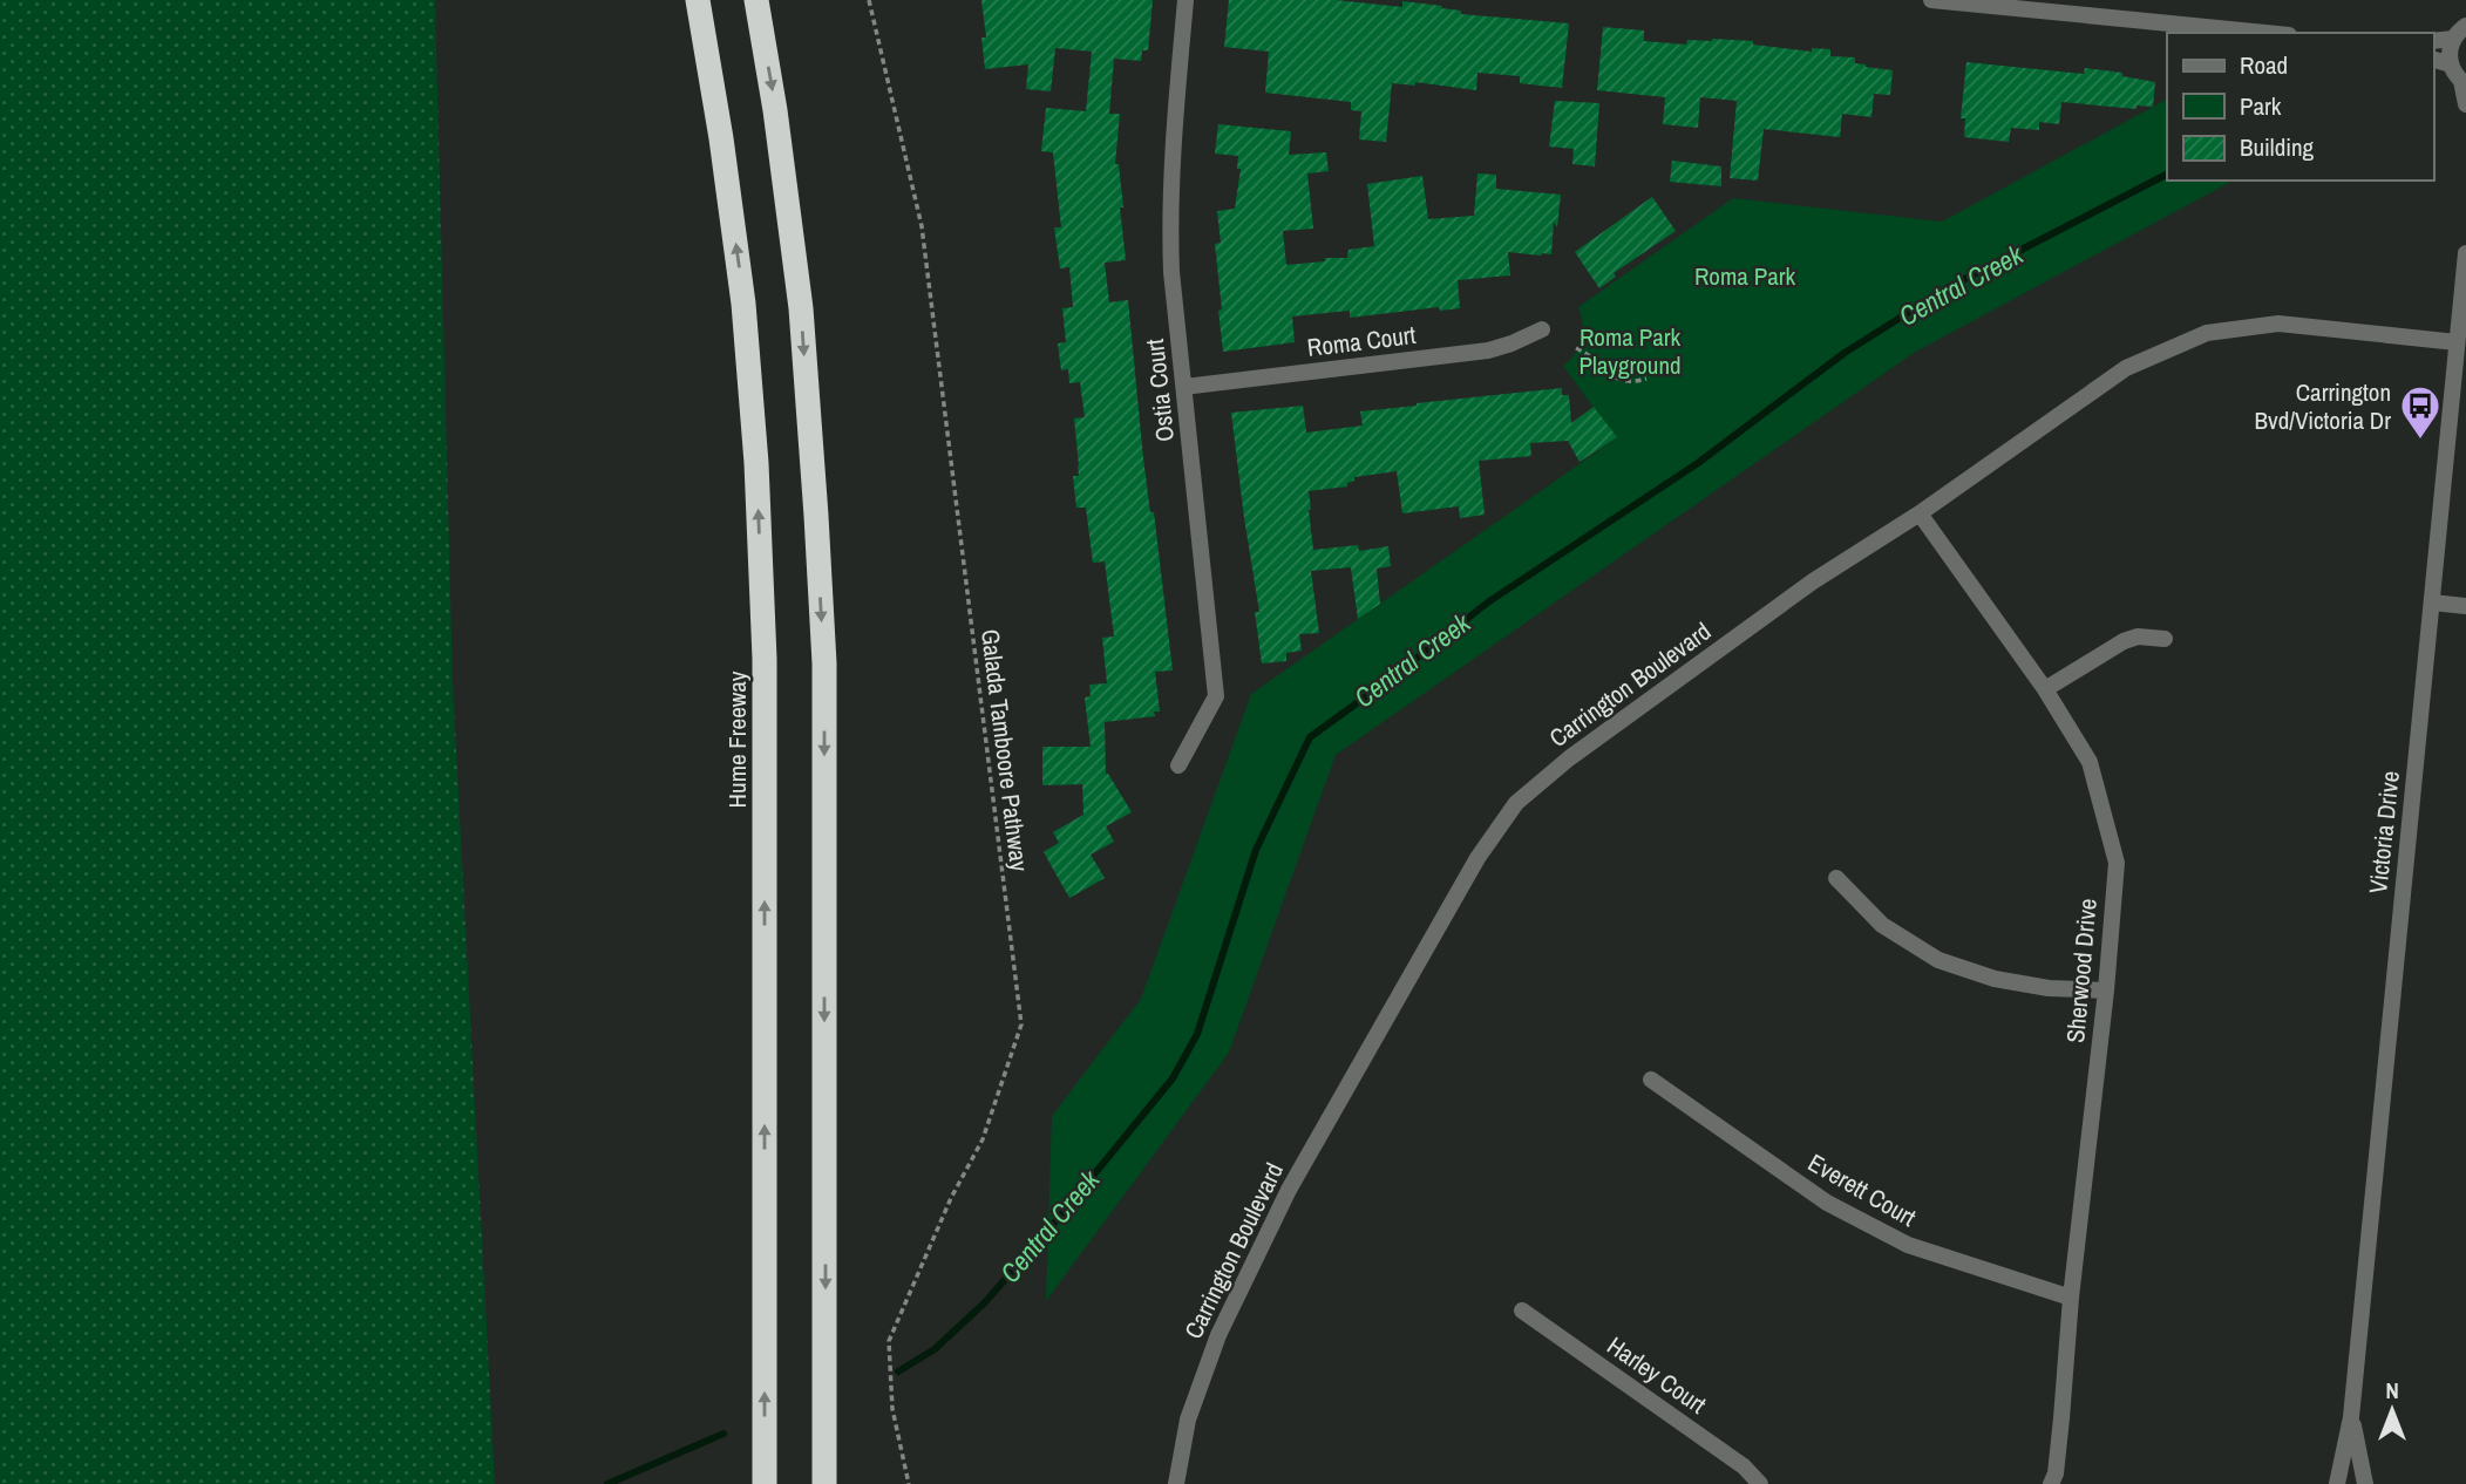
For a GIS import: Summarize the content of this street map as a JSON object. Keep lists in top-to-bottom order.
{
  "streets": {
    "highway": ["Hume Freeway"],
    "street": [
      "Roma Court",
      "Ostia Court",
      "Carrington Boulevard",
      "Victoria Drive",
      "Sherwood Drive",
      "Everett Court",
      "Harley Court"
    ],
    "path": ["Galada Tamboore Pathway"]
  },
  "crossings": [
    ["Roma Court", "Ostia Court"],
    ["Carrington Boulevard", "Victoria Drive"],
    ["Carrington Boulevard", "Sherwood Drive"],
    ["Sherwood Drive", "Everett Court"]
  ],
  "water": ["Central Creek"],
  "parks": ["Roma Park", "Roma Park Playground"],
  "places": {
    "bus stop": ["Carrington Bvd/Victoria Dr"]
  },
  "legend": ["Road", "Park", "Building"],
  "north": "top"
}
